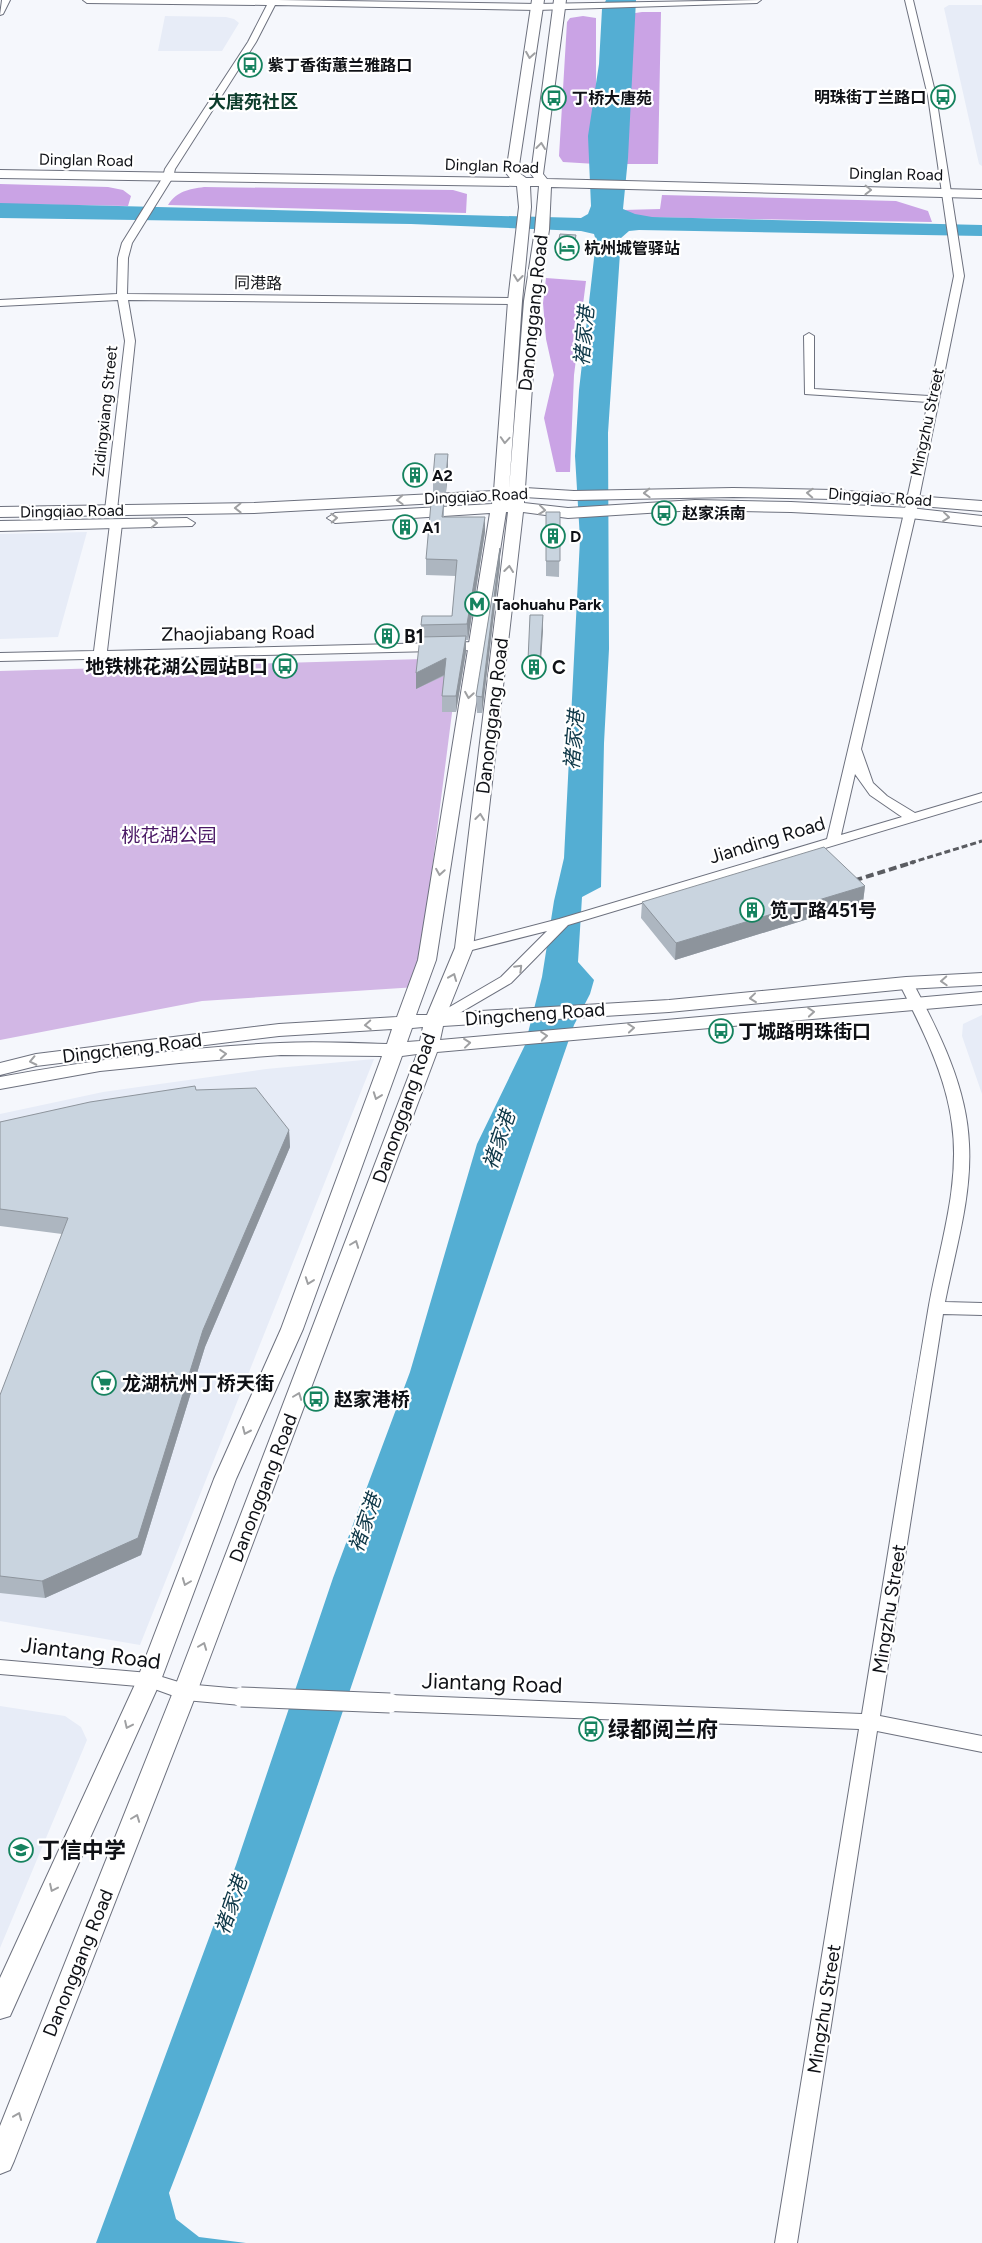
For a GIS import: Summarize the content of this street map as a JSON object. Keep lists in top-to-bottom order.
{
  "streets": {
    "main road": [
      "Dinglan Road",
      "Danonggang Road",
      "Dingqiao Road",
      "Dingcheng Road"
    ],
    "street": [
      "同港路",
      "Zidingxiang Street",
      "Mingzhu Street",
      "Zhaojiabang Road",
      "Jianding Road",
      "Jiantang Road"
    ]
  },
  "crossings": [
    ["Dinglan Road", "Danonggang Road"],
    ["Dinglan Road", "Zidingxiang Street"],
    ["Dinglan Road", "Mingzhu Street"],
    ["同港路", "Danonggang Road"],
    ["同港路", "Zidingxiang Street"],
    ["Danonggang Road", "Dingqiao Road"],
    ["Danonggang Road", "Zhaojiabang Road"],
    ["Danonggang Road", "Jianding Road"],
    ["Danonggang Road", "Dingcheng Road"],
    ["Danonggang Road", "Jiantang Road"],
    ["Zidingxiang Street", "Dingqiao Road"],
    ["Zidingxiang Street", "Zhaojiabang Road"],
    ["Mingzhu Street", "Dingqiao Road"],
    ["Mingzhu Street", "Jianding Road"],
    ["Mingzhu Street", "Dingcheng Road"],
    ["Mingzhu Street", "Jiantang Road"],
    ["Jianding Road", "Dingcheng Road"]
  ],
  "districts": ["大唐苑社区"],
  "water": ["褚家港"],
  "parks": ["桃花湖公园"],
  "places": {
    "bus stop": [
      "紫丁香街蕙兰雅路口",
      "明珠街丁兰路口",
      "丁桥大唐苑",
      "赵家浜南",
      "地铁桃花湖公园站B口",
      "丁城路明珠街口",
      "赵家港桥",
      "绿都阅兰府"
    ],
    "hotel": ["杭州城管驿站"],
    "building": [
      "A2",
      "A1",
      "D",
      "B1",
      "C",
      "笕丁路451号"
    ],
    "metro station": ["Taohuahu Park"],
    "supermarket": ["龙湖杭州丁桥天街"],
    "school or university": ["丁信中学"]
  }
}
